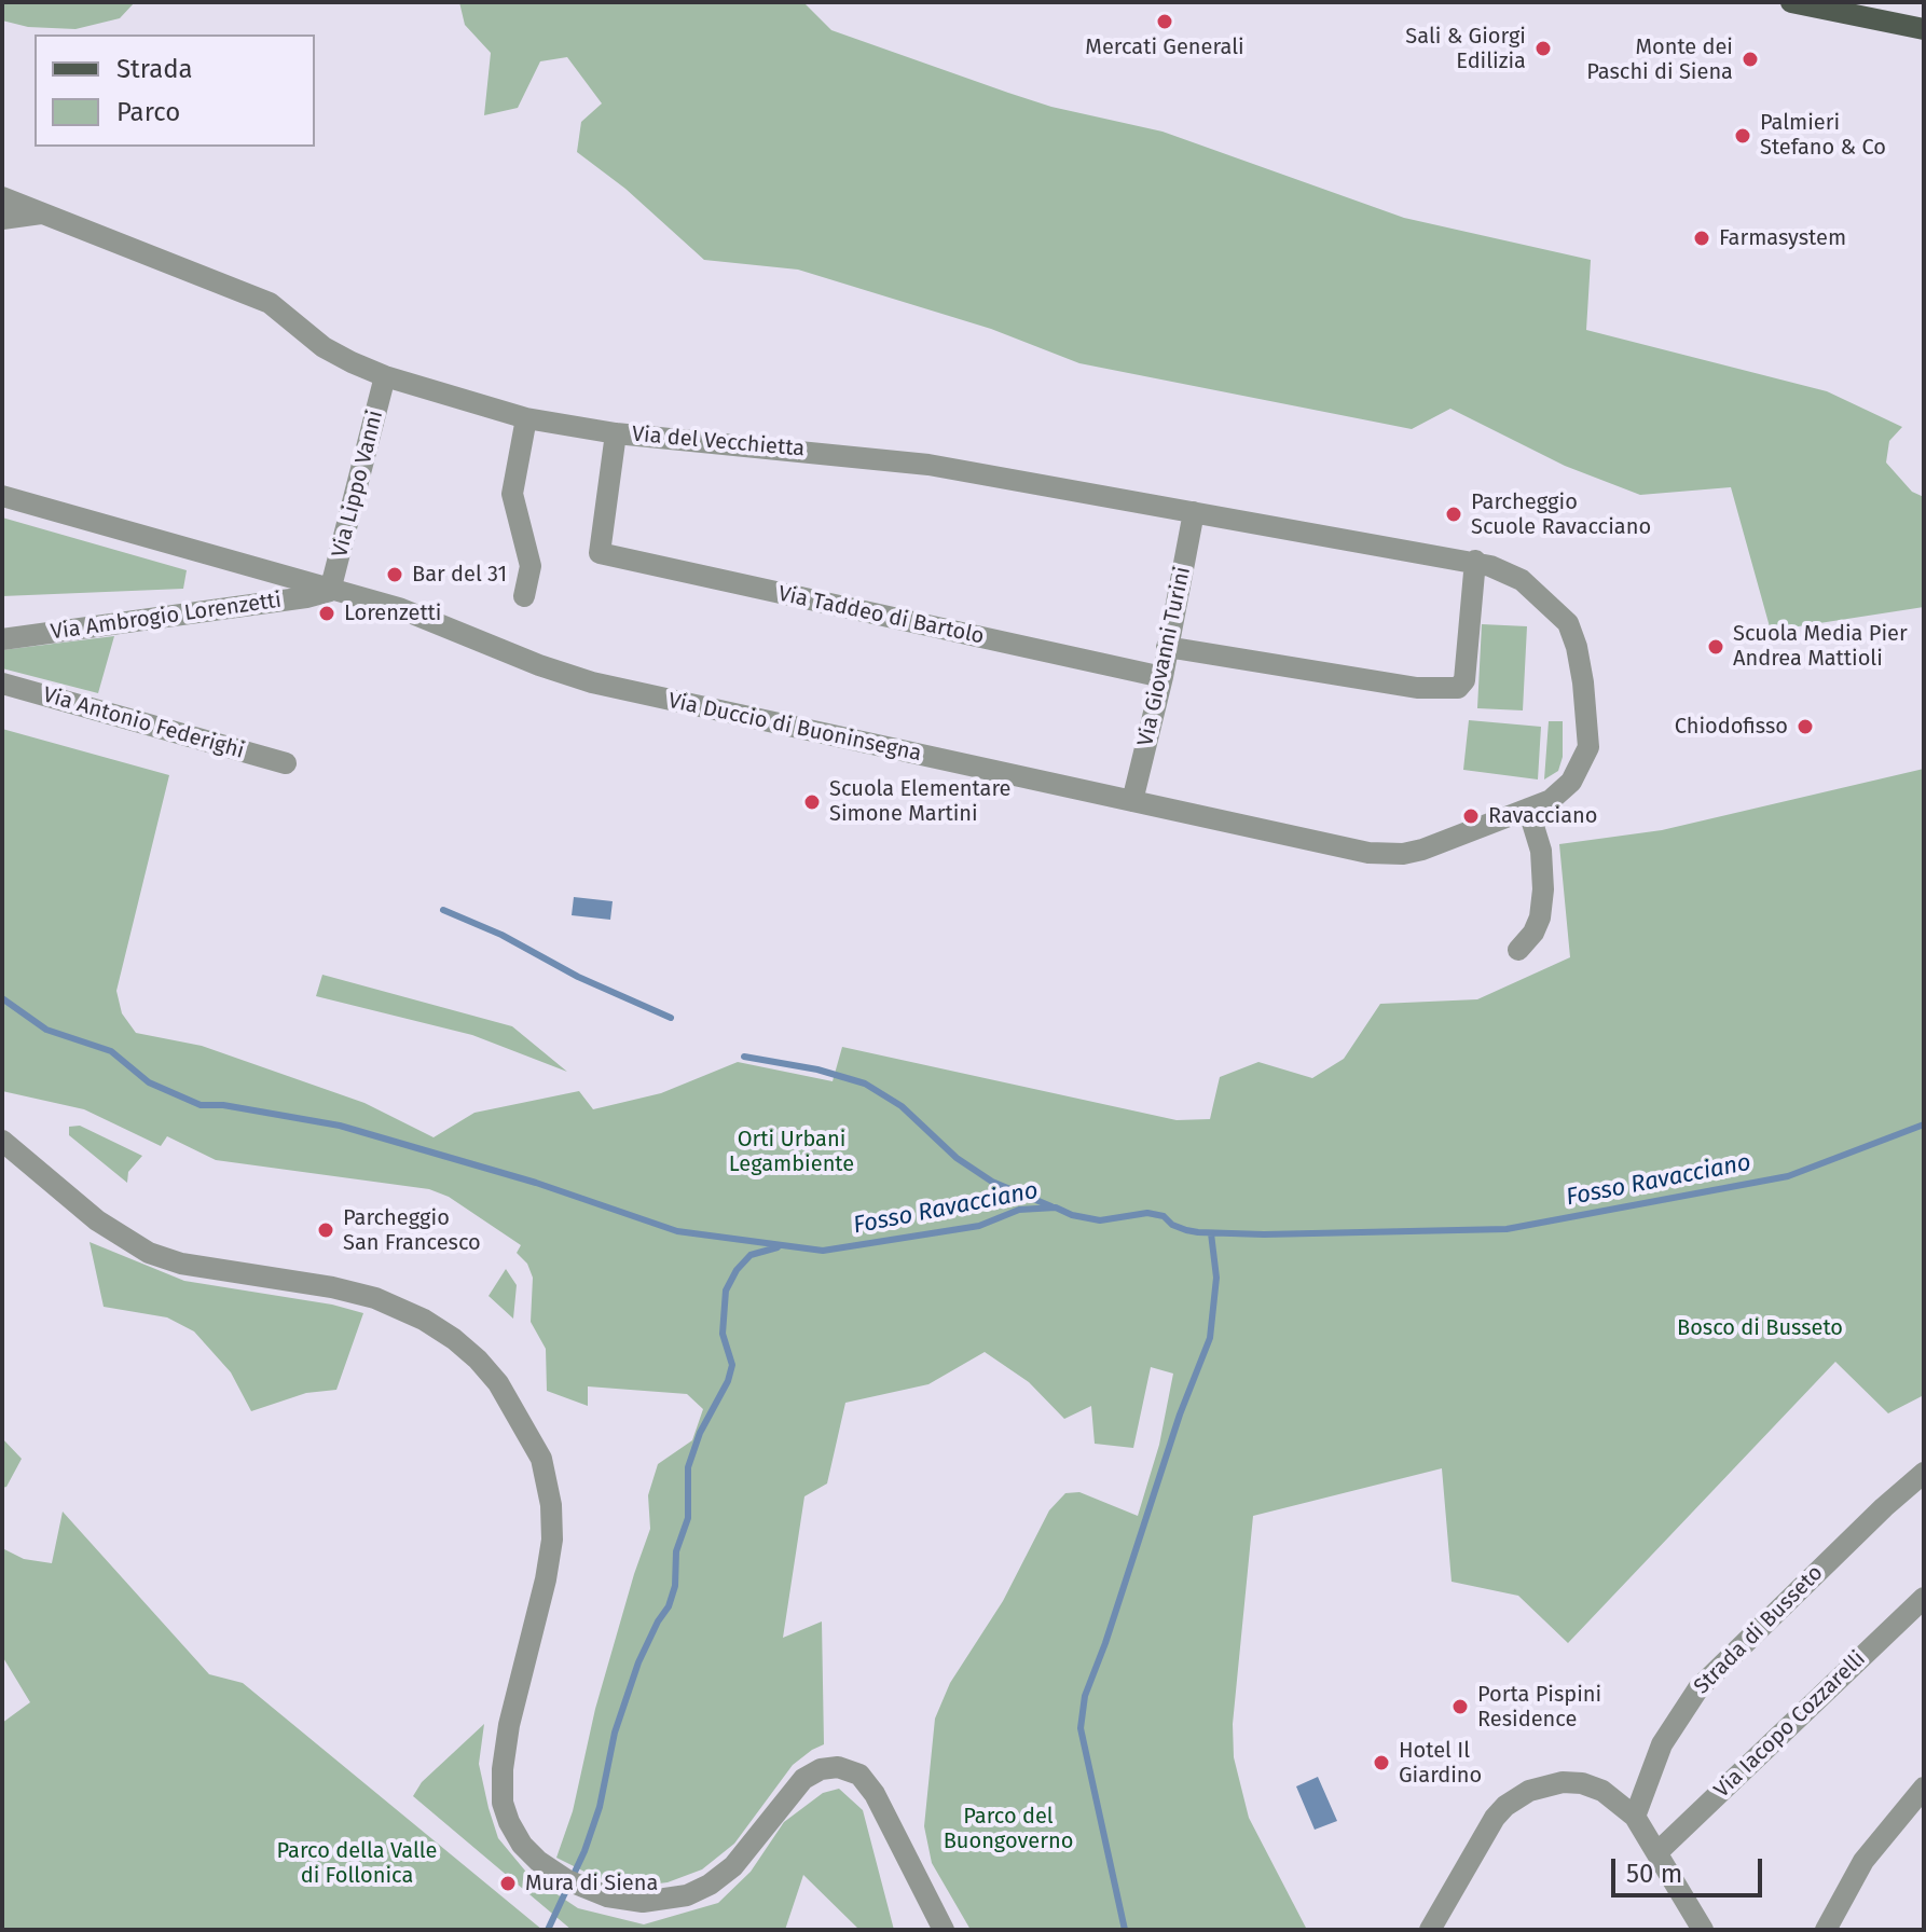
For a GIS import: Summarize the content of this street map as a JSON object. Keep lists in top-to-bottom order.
{
  "streets": {
    "street": [
      "Via del Vecchietta",
      "Via Lippo Vanni",
      "Via Taddeo di Bartolo",
      "Via Ambrogio Lorenzetti",
      "Via Giovanni Turini",
      "Via Antonio Federighi",
      "Via Duccio di Buoninsegna",
      "Strada di Busseto",
      "Via Iacopo Cozzarelli"
    ]
  },
  "crossings": [
    ["Via del Vecchietta", "Via Lippo Vanni"],
    ["Via del Vecchietta", "Via Taddeo di Bartolo"],
    ["Via del Vecchietta", "Via Giovanni Turini"],
    ["Via del Vecchietta", "Via Duccio di Buoninsegna"],
    ["Via Lippo Vanni", "Via Ambrogio Lorenzetti"],
    ["Via Lippo Vanni", "Via Duccio di Buoninsegna"],
    ["Via Taddeo di Bartolo", "Via Giovanni Turini"],
    ["Via Ambrogio Lorenzetti", "Via Duccio di Buoninsegna"],
    ["Via Giovanni Turini", "Via Duccio di Buoninsegna"]
  ],
  "water": ["Fosso Ravacciano"],
  "parks": [
    "Orti Urbani Legambiente",
    "Bosco di Busseto",
    "Parco del Buongoverno",
    "Parco della Valle di Follonica"
  ],
  "places": [
    "Mercati Generali",
    "Sali & Giorgi Edilizia",
    "Monte dei Paschi di Siena",
    "Palmieri Stefano & Co",
    "Farmasystem",
    "Parcheggio Scuole Ravacciano",
    "Bar del 31",
    "Lorenzetti",
    "Scuola Media Pier Andrea Mattioli",
    "Chiodofisso",
    "Scuola Elementare Simone Martini",
    "Ravacciano",
    "Parcheggio San Francesco",
    "Porta Pispini Residence",
    "Hotel Il Giardino",
    "Mura di Siena"
  ],
  "legend": ["Strada", "Parco"],
  "scale_bar": "50 m"
}
